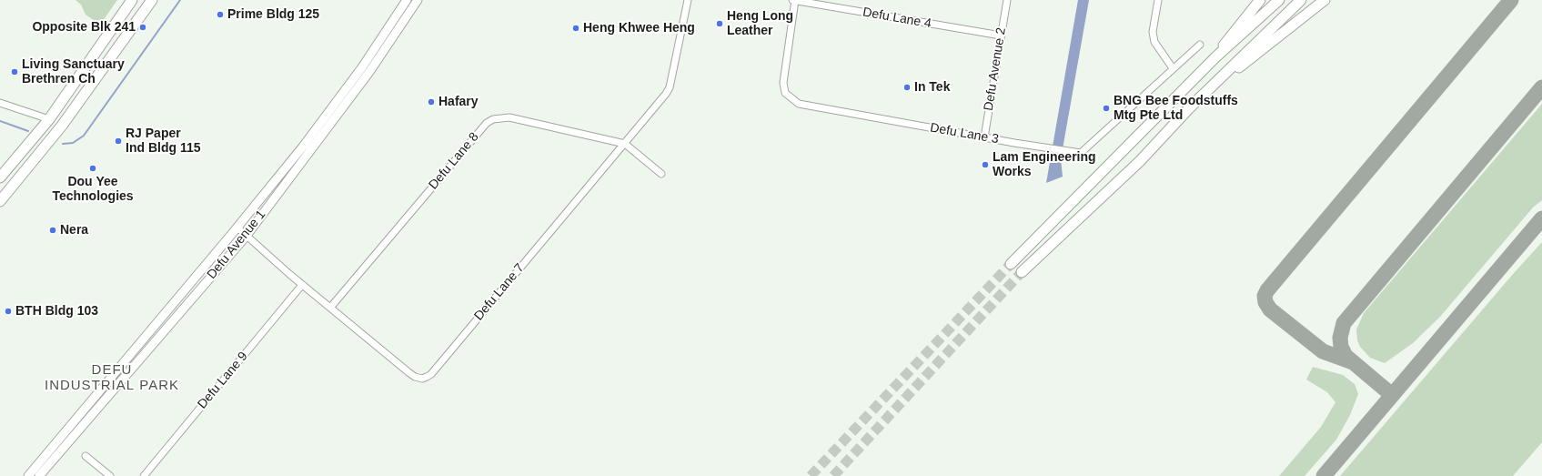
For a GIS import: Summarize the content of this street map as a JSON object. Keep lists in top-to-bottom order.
{
  "streets": {
    "main road": ["Defu Avenue 1"],
    "street": [
      "Defu Lane 4",
      "Defu Avenue 2",
      "Defu Lane 3",
      "Defu Lane 8",
      "Defu Lane 7",
      "Defu Lane 9"
    ]
  },
  "crossings": [
    ["Defu Lane 4", "Defu Avenue 2"],
    ["Defu Lane 4", "Defu Lane 3"],
    ["Defu Avenue 2", "Defu Lane 3"],
    ["Defu Lane 8", "Defu Lane 7"],
    ["Defu Avenue 1", "Defu Lane 7"],
    ["Defu Lane 7", "Defu Lane 9"]
  ],
  "districts": ["DEFU INDUSTRIAL PARK"],
  "places": [
    "Prime Bldg 125",
    "Heng Long Leather",
    "Opposite Blk 241",
    "Heng Khwee Heng",
    "Living Sanctuary Brethren Ch",
    "In Tek",
    "Hafary",
    "BNG Bee Foodstuffs Mtg Pte Ltd",
    "RJ Paper Ind Bldg 115",
    "Lam Engineering Works",
    "Dou Yee Technologies",
    "Nera",
    "BTH Bldg 103"
  ]
}
